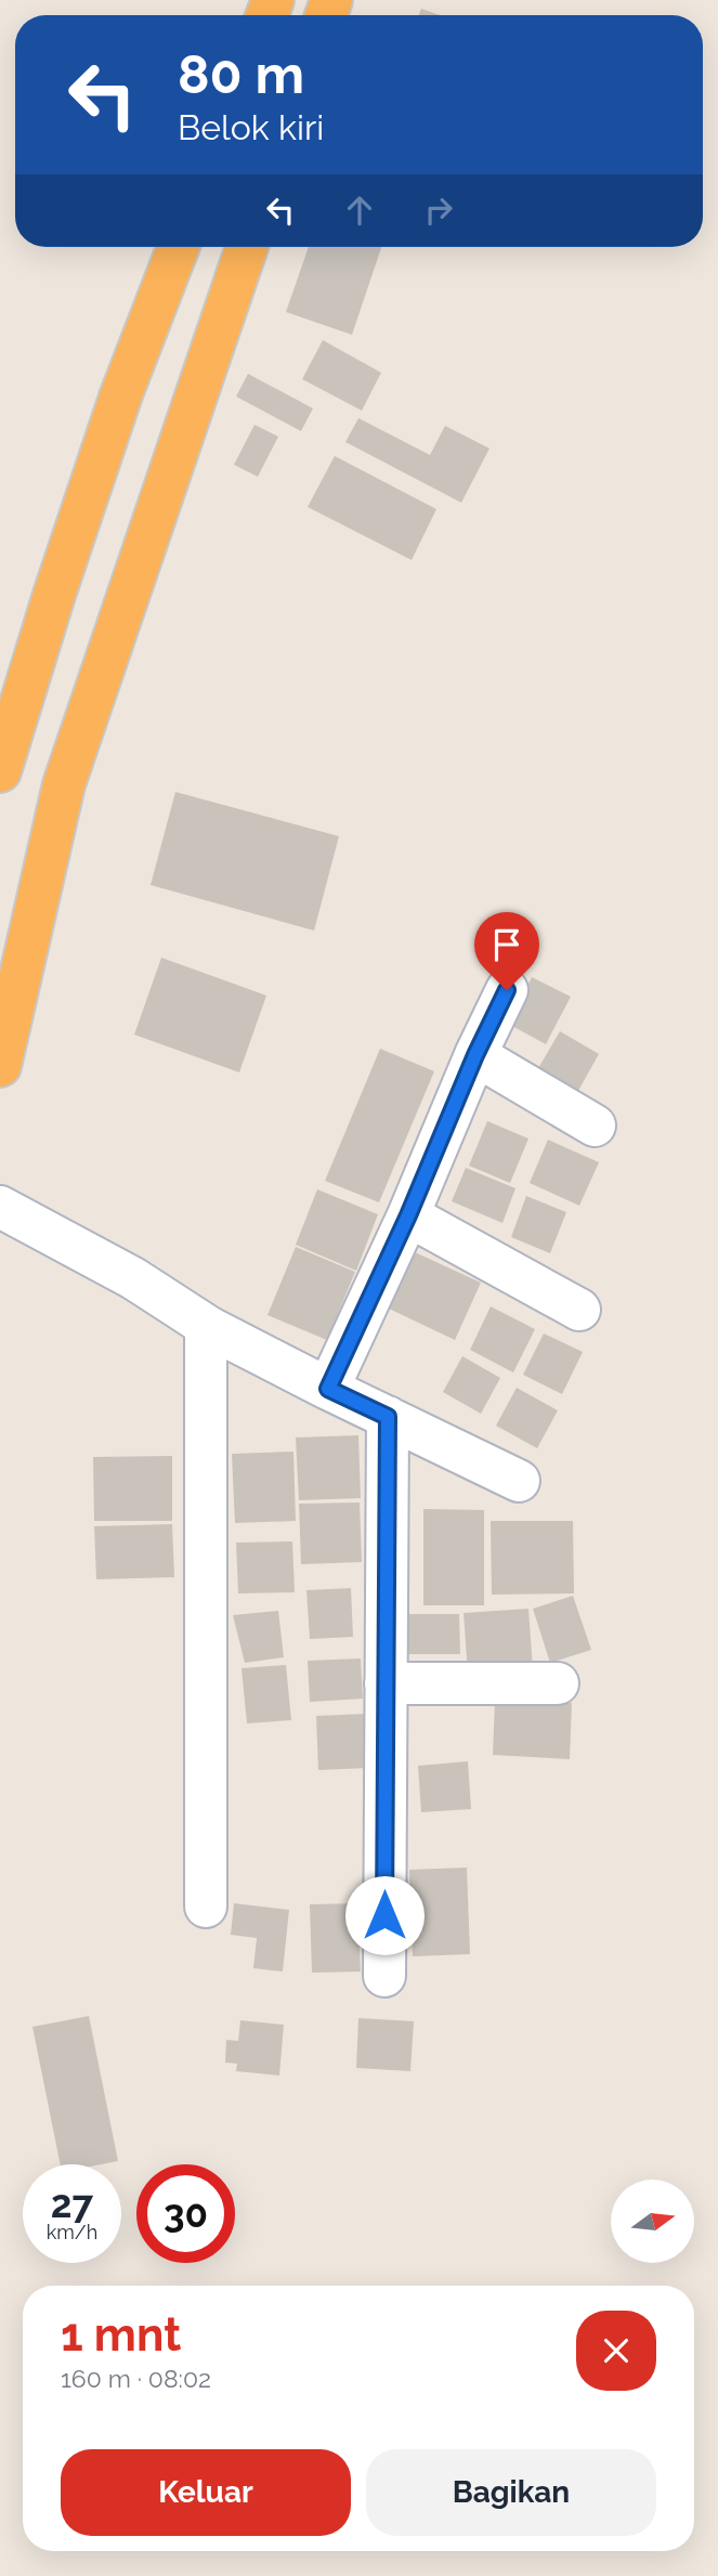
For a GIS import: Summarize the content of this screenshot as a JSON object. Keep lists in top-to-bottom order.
{
  "north": "right",
  "page": {
    "turn": ["80 m", "Belok kiri"],
    "speed": "27 km/h",
    "limit": "30",
    "heading": ["1 mnt", "160 m · 08:02"],
    "buttons": ["Keluar", "Bagikan"]
  }
}
